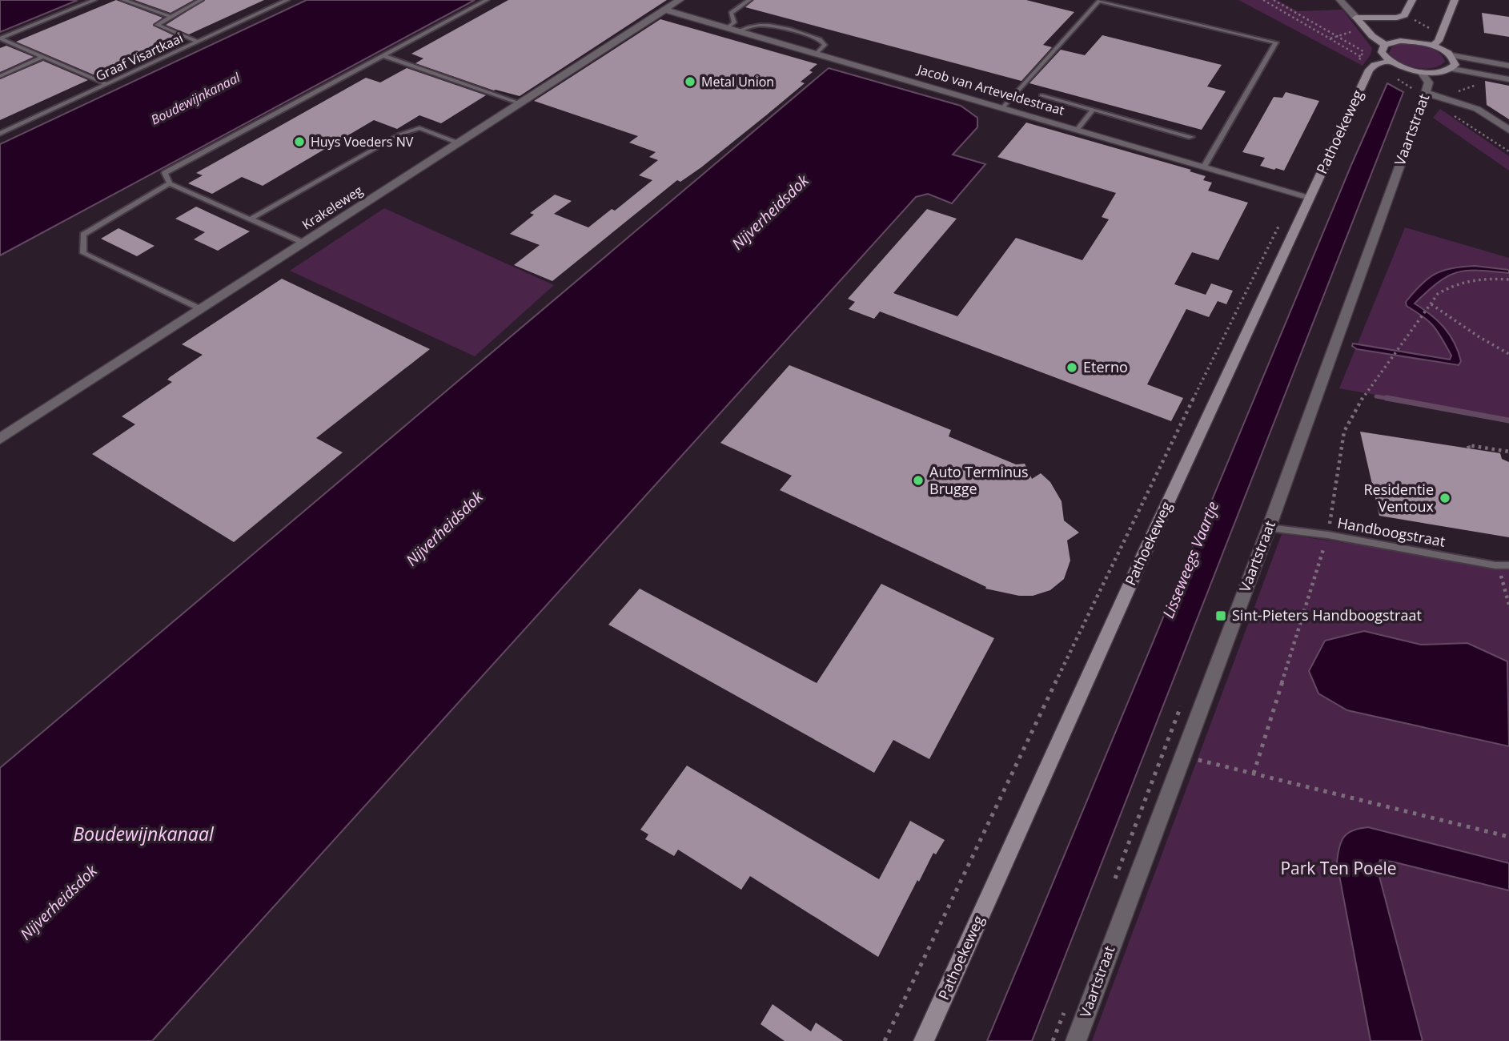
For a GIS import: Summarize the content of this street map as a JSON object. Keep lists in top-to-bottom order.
{
  "streets": {
    "main road": ["Pathoekeweg"],
    "street": ["Jacob van Arteveldestraat", "Vaartstraat", "Krakeleweg"],
    "lane": ["Graaf Visartkaai", "Handboogstraat"]
  },
  "crossings": [
    ["Jacob van Arteveldestraat", "Pathoekeweg"],
    ["Jacob van Arteveldestraat", "Krakeleweg"],
    ["Vaartstraat", "Handboogstraat"]
  ],
  "water": ["Boudewijnkanaal", "Nijverheidsdok", "Lisseweegs Vaartje"],
  "parks": ["Park Ten Poele"],
  "places": {
    "other": [
      "Metal Union",
      "Huys Voeders NV",
      "Eterno",
      "Auto Terminus Brugge",
      "Residentie Ventoux"
    ],
    "transit": ["Sint-Pieters Handboogstraat"]
  }
}
